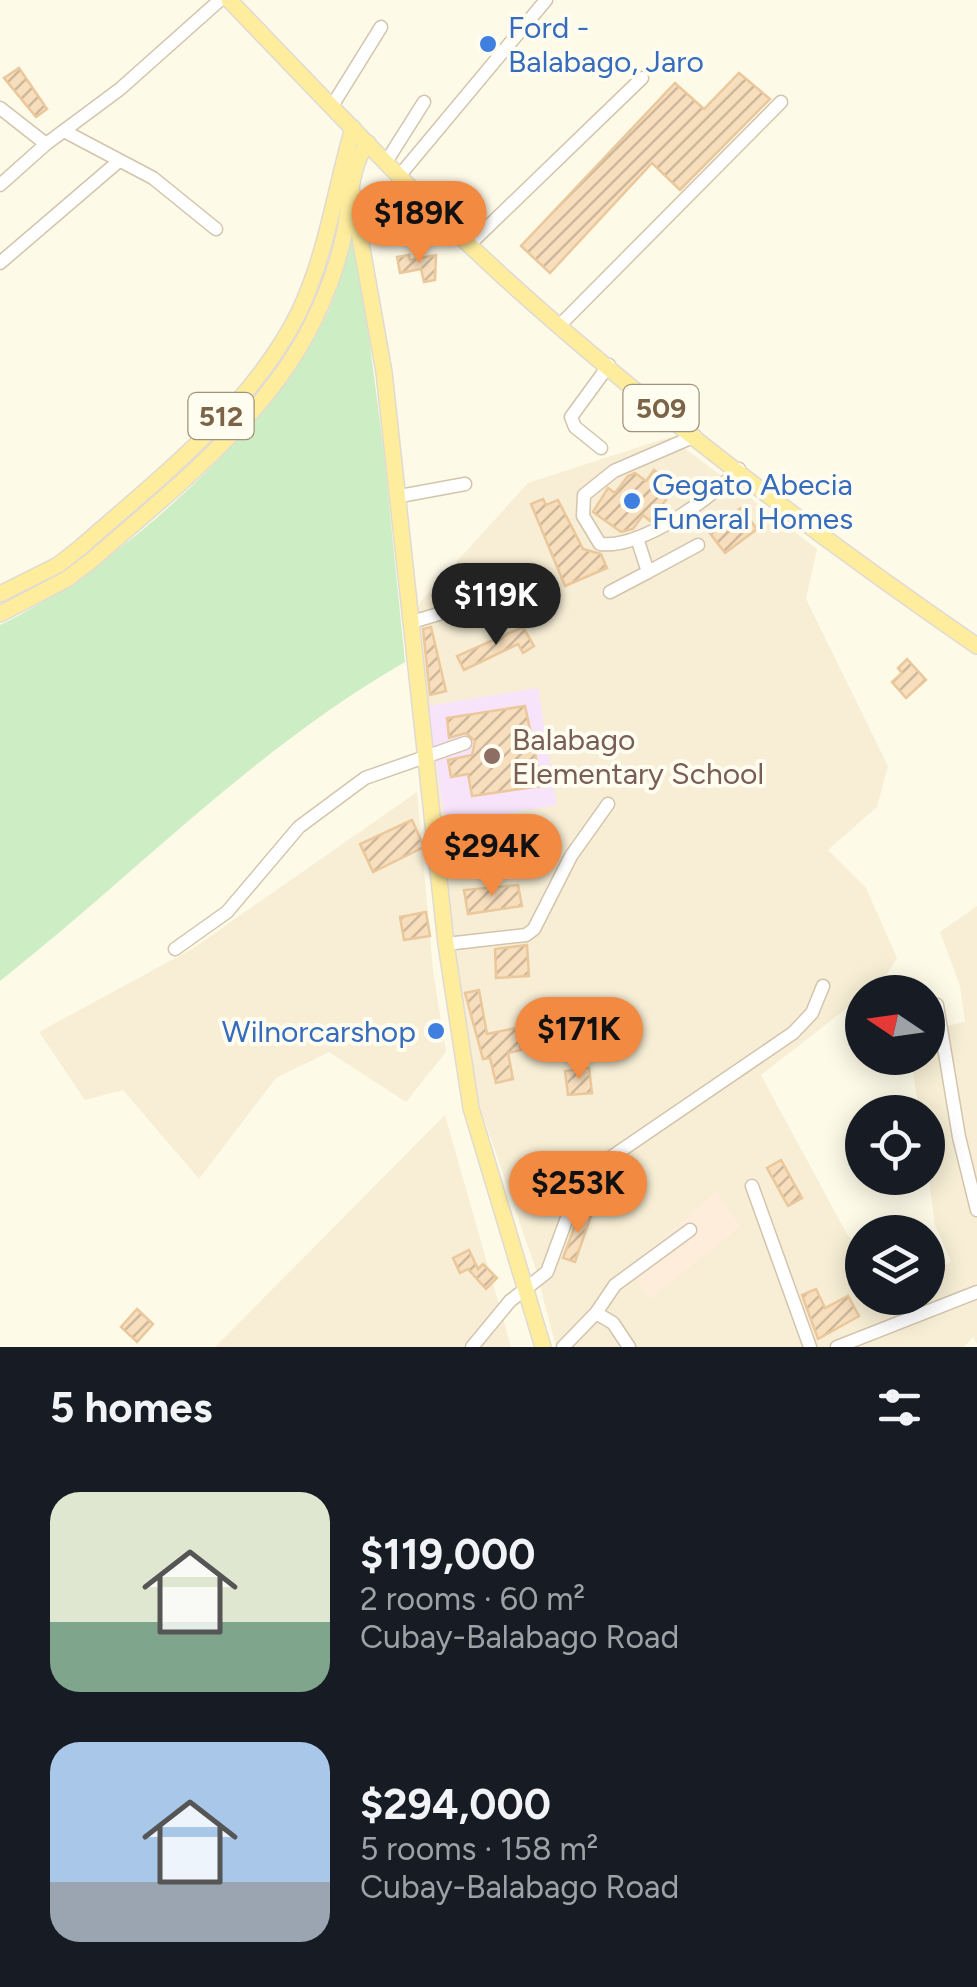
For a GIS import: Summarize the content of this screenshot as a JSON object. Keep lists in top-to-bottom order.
{
  "streets": {
    "main road": ["509", "512"]
  },
  "crossings": [
    ["509", "512"]
  ],
  "places": [
    "Ford - Balabago, Jaro",
    "Gegato Abecia Funeral Homes",
    "Balabago Elementary School",
    "Wilnorcarshop"
  ],
  "north": "left",
  "page": {
    "price": [
      "$189K",
      "$119K",
      "$294K",
      "$171K",
      "$253K"
    ],
    "heading": "5 homes",
    "list": [
      {
        "name": "$119,000",
        "note": "2 rooms · 60 m² · Cubay-Balabago Road"
      },
      {
        "name": "$294,000",
        "note": "5 rooms · 158 m² · Cubay-Balabago Road"
      }
    ]
  }
}
